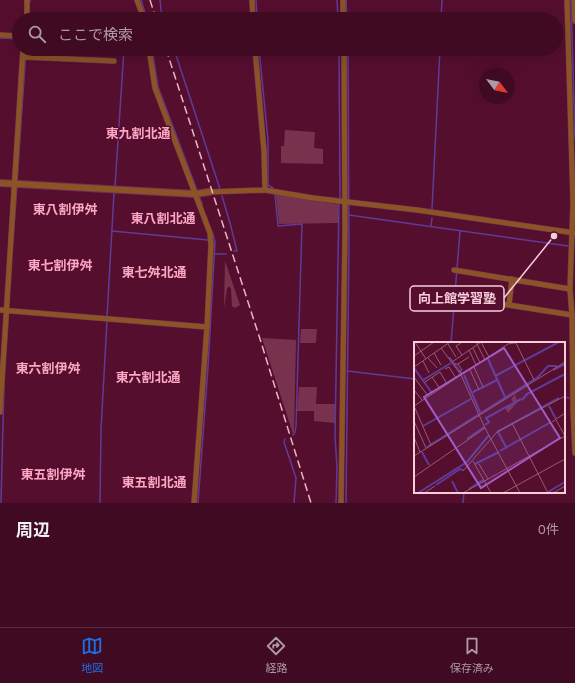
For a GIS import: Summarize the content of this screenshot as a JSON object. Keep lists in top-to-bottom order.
{
  "districts": [
    "東九割北通",
    "東八割伊舛",
    "東八割北通",
    "東七割伊舛",
    "東七舛北通",
    "東六割伊舛",
    "東六割北通",
    "東五割伊舛",
    "東五割北通"
  ],
  "places": ["向上館学習塾"],
  "north": "bottom right",
  "page": {
    "search": "ここで検索",
    "heading": ["周辺", "0件"],
    "nav": ["地図", "経路", "保存済み"]
  }
}
